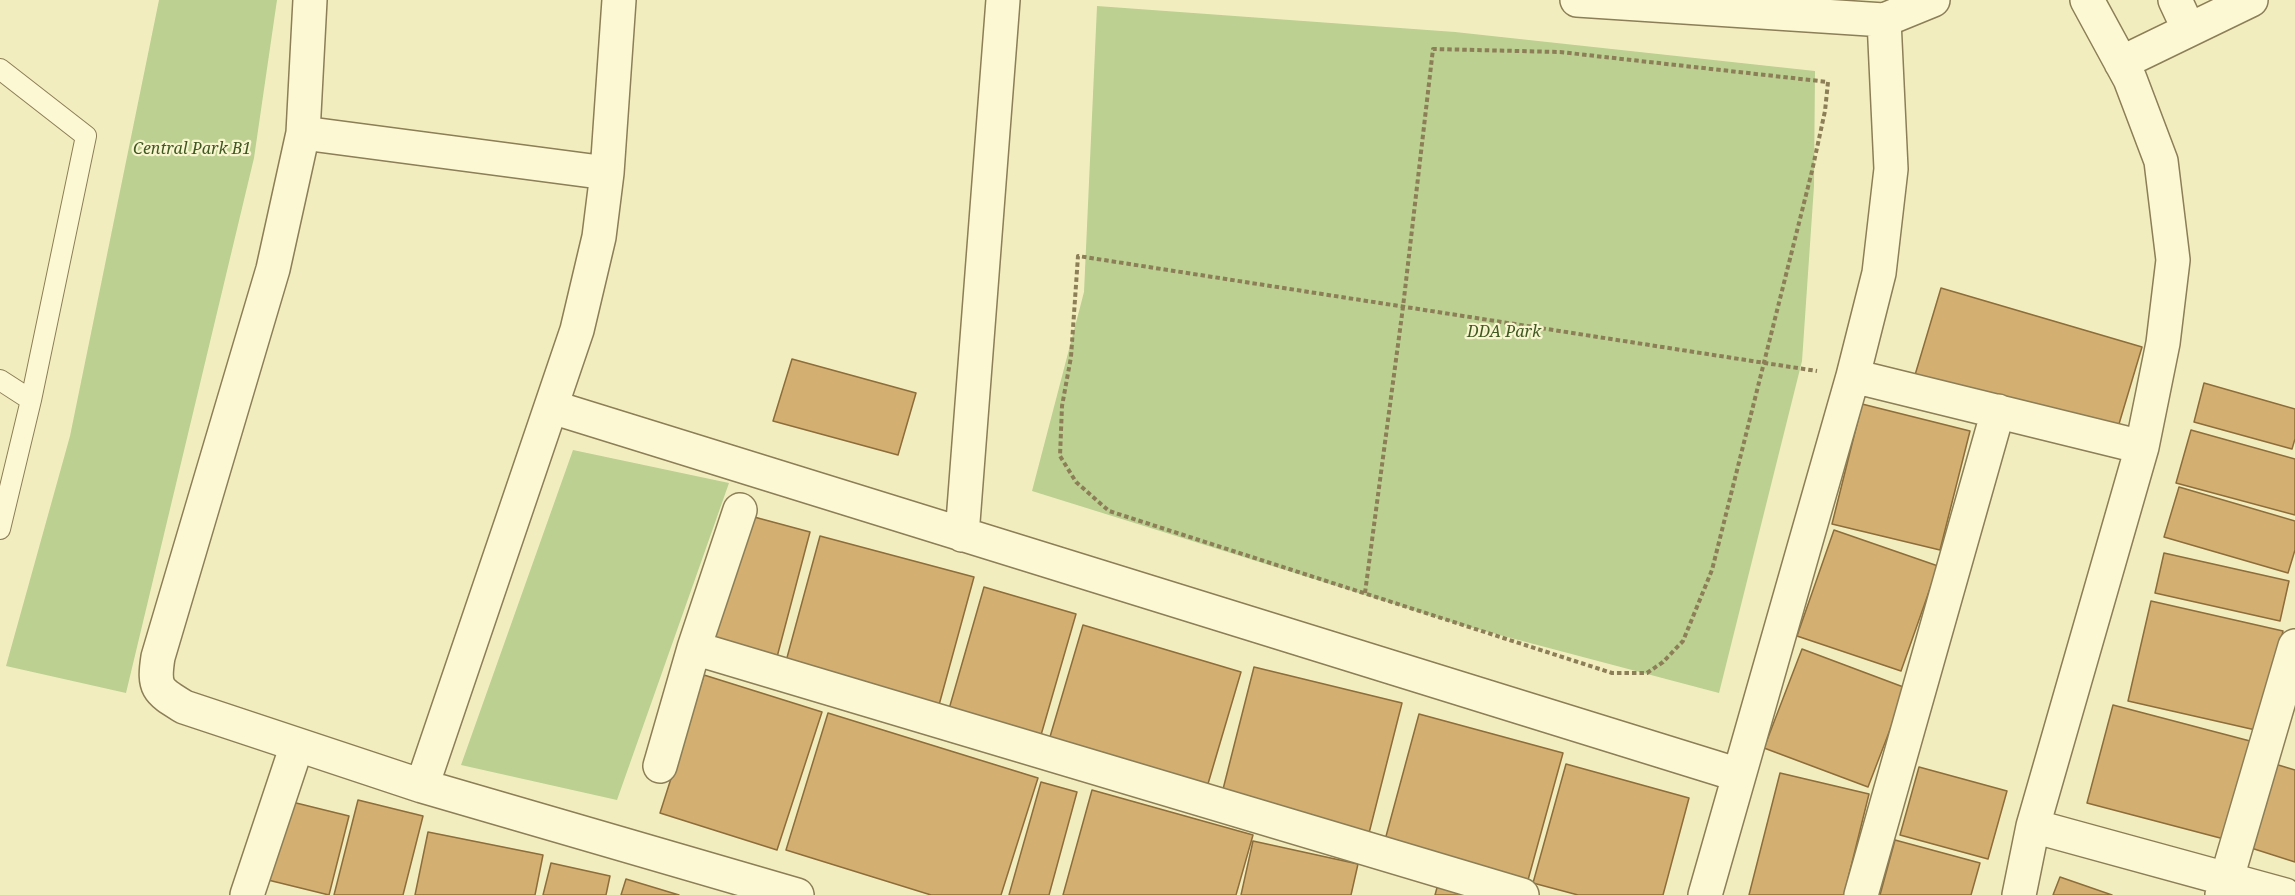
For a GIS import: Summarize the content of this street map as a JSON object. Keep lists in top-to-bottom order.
{
  "parks": ["Central Park B1", "DDA Park"]
}
